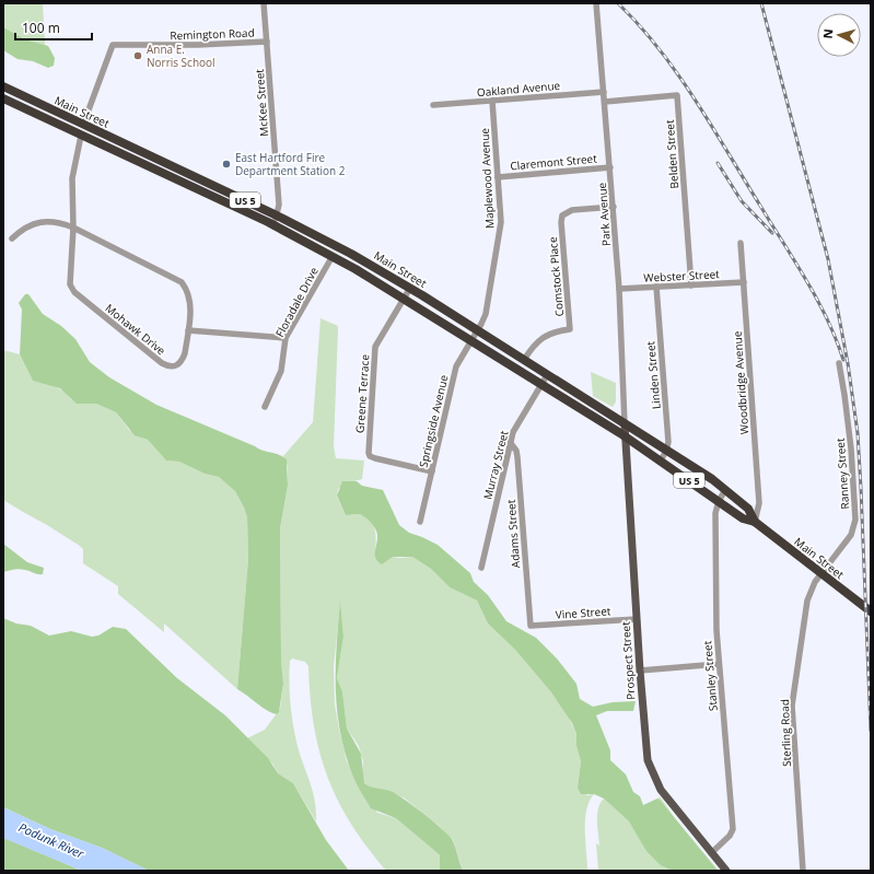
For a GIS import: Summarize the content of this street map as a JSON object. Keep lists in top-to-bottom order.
{
  "streets": {
    "highway": ["Main Street", "US 5"],
    "main road": ["Prospect Street"],
    "street": [
      "Remington Road",
      "Oakland Avenue",
      "McKee Street",
      "Belden Street",
      "Claremont Street",
      "Maplewood Avenue",
      "Park Avenue",
      "Webster Street",
      "Comstock Place",
      "Floradale Drive",
      "Mohawk Drive",
      "Linden Street",
      "Woodbridge Avenue",
      "Greene Terrace",
      "Springside Avenue",
      "Murray Street",
      "Ranney Street",
      "Adams Street",
      "Vine Street",
      "Stanley Street",
      "Sterling Road"
    ]
  },
  "crossings": [
    ["Remington Road", "McKee Street"],
    ["Remington Road", "Main Street"],
    ["Oakland Avenue", "Maplewood Avenue"],
    ["Oakland Avenue", "Park Avenue"],
    ["McKee Street", "Main Street"],
    ["Main Street", "Maplewood Avenue"],
    ["Main Street", "Park Avenue"],
    ["Main Street", "Comstock Place"],
    ["Main Street", "Floradale Drive"],
    ["Main Street", "Mohawk Drive"],
    ["Main Street", "Linden Street"],
    ["Main Street", "Woodbridge Avenue"],
    ["Main Street", "Greene Terrace"],
    ["Main Street", "Springside Avenue"],
    ["Main Street", "Murray Street"],
    ["Main Street", "Ranney Street"],
    ["Main Street", "Prospect Street"],
    ["Main Street", "Stanley Street"],
    ["Main Street", "Sterling Road"],
    ["Belden Street", "Park Avenue"],
    ["Belden Street", "Webster Street"],
    ["Claremont Street", "Maplewood Avenue"],
    ["Claremont Street", "Park Avenue"],
    ["Maplewood Avenue", "Springside Avenue"],
    ["Park Avenue", "Webster Street"],
    ["Park Avenue", "Comstock Place"],
    ["Park Avenue", "Prospect Street"],
    ["Webster Street", "Linden Street"],
    ["Webster Street", "Woodbridge Avenue"],
    ["Greene Terrace", "Springside Avenue"],
    ["Murray Street", "Adams Street"],
    ["Ranney Street", "Sterling Road"],
    ["Adams Street", "Vine Street"],
    ["Vine Street", "Prospect Street"],
    ["Prospect Street", "Stanley Street"]
  ],
  "water": ["Podunk River"],
  "places": ["Anna E. Norris School", "East Hartford Fire Department Station 2"],
  "scale_bar": "100 m",
  "north": "left"
}
